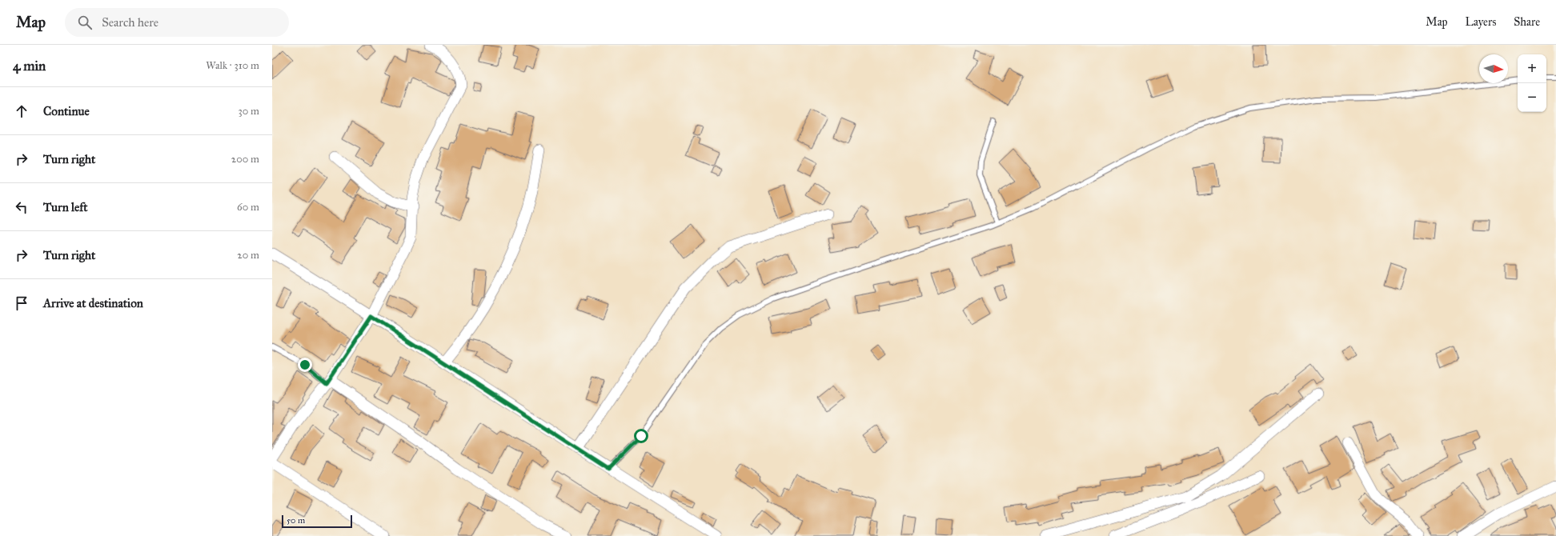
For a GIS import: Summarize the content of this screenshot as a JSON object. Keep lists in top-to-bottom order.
{
  "scale_bar": "50 m",
  "north": "right",
  "page": {
    "header": "Map",
    "search": "Search here",
    "nav": ["Map", "Layers", "Share"],
    "heading": ["4 min", "Walk · 310 m"],
    "map_buttons": ["+", "−"],
    "list": [
      ["Continue", "30 m"],
      ["Turn right", "200 m"],
      ["Turn left", "60 m"],
      ["Turn right", "20 m"],
      "Arrive at destination"
    ],
    "scale": "50 m"
  }
}
